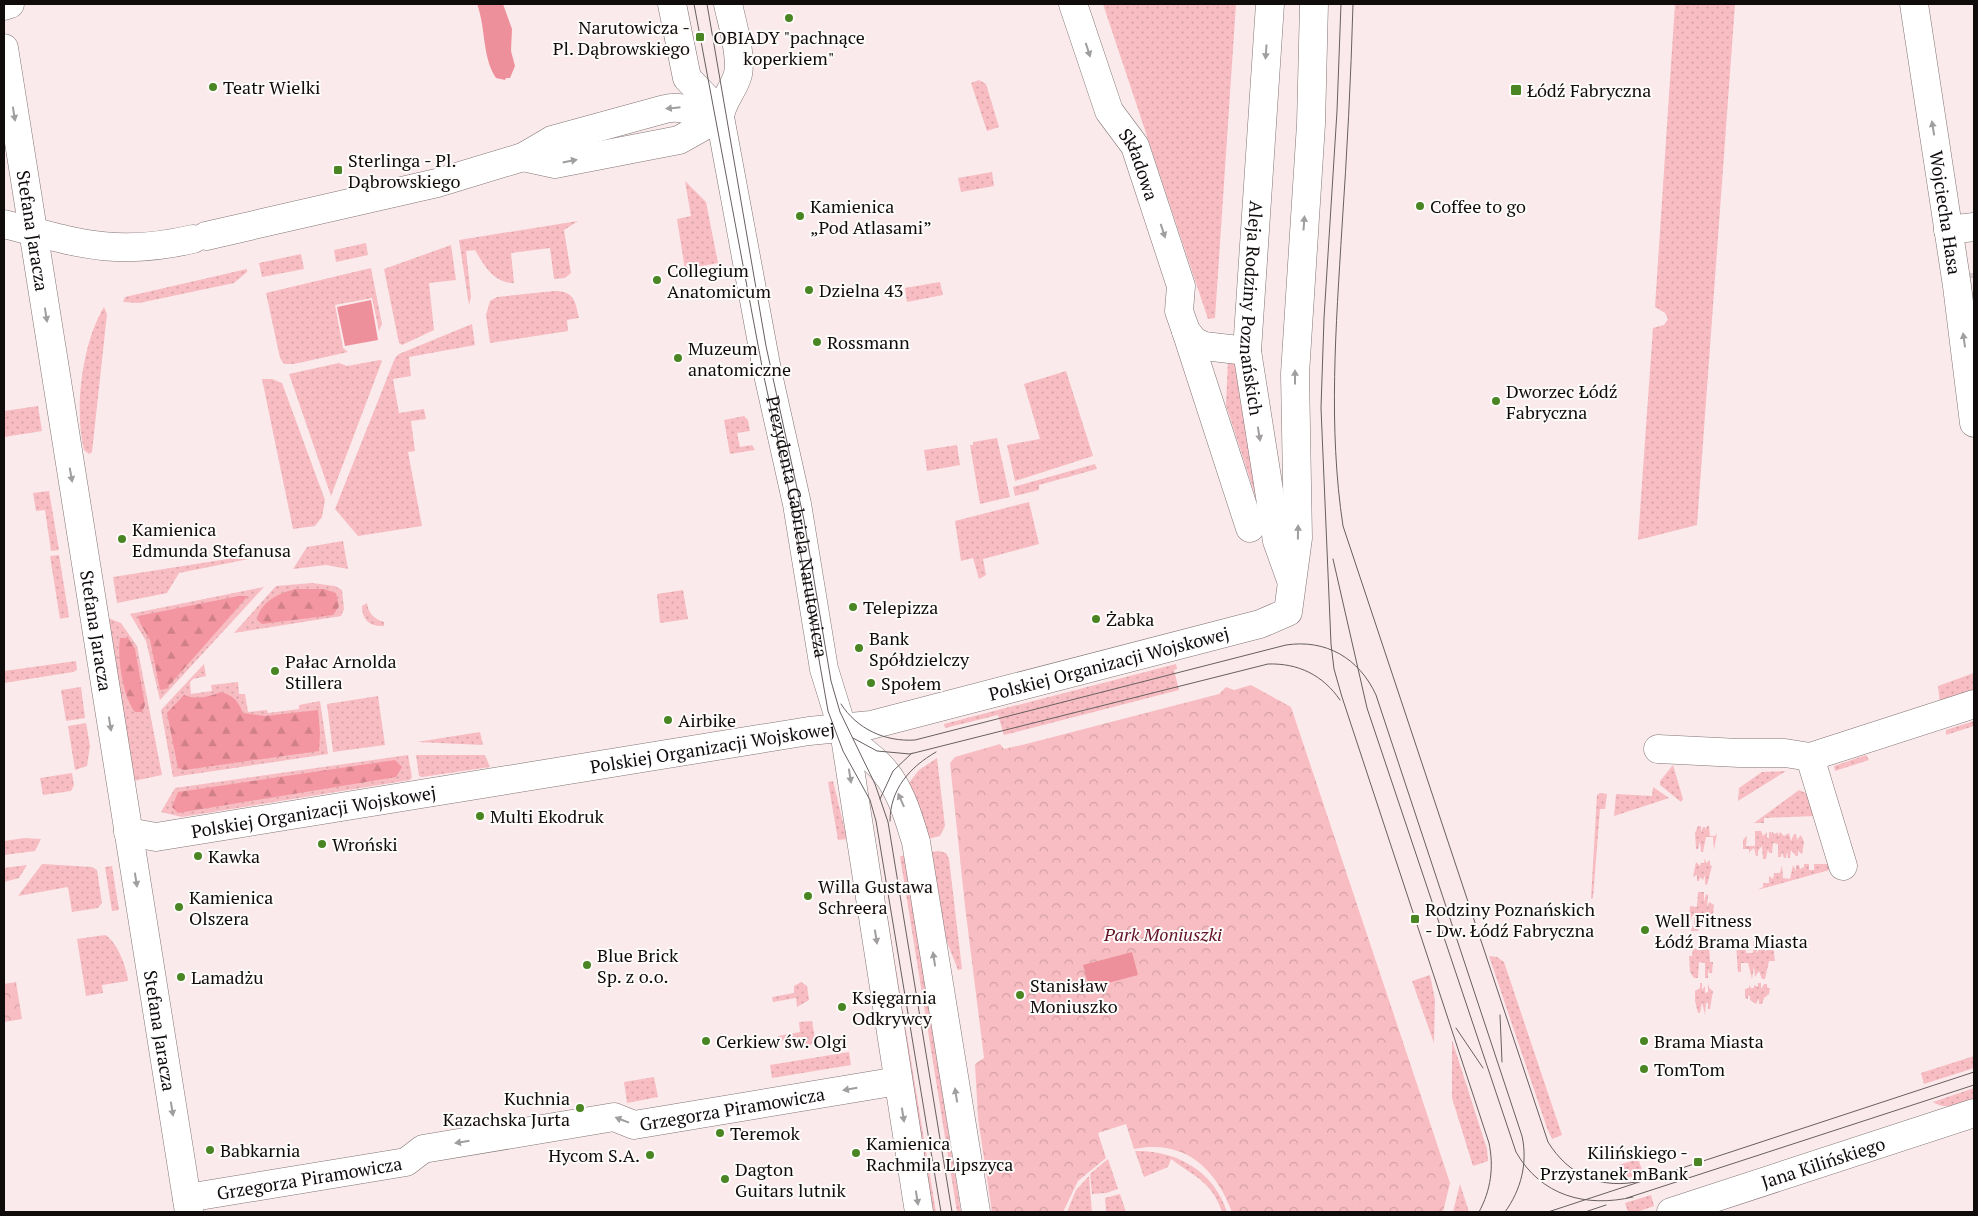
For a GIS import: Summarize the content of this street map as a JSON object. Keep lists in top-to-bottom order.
{
  "streets": {
    "street": [
      "Składowa",
      "Wojciecha Hasa",
      "Stefana Jaracza",
      "Aleja Rodziny Poznańskich",
      "Prezydenta Gabriela Narutowicza",
      "Polskiej Organizacji Wojskowej",
      "Grzegorza Piramowicza",
      "Jana Kilińskiego"
    ]
  },
  "crossings": [
    ["Stefana Jaracza", "Polskiej Organizacji Wojskowej"],
    ["Stefana Jaracza", "Grzegorza Piramowicza"],
    ["Aleja Rodziny Poznańskich", "Polskiej Organizacji Wojskowej"],
    ["Prezydenta Gabriela Narutowicza", "Polskiej Organizacji Wojskowej"],
    ["Prezydenta Gabriela Narutowicza", "Grzegorza Piramowicza"]
  ],
  "one_way": [
    "Składowa",
    "Wojciecha Hasa",
    "Stefana Jaracza",
    "Grzegorza Piramowicza"
  ],
  "parks": ["Park Moniuszki"],
  "places": {
    "other": [
      "OBIADY \"pachnące koperkiem\"",
      "Teatr Wielki",
      "Coffee to go",
      "Kamienica „Pod Atlasami”",
      "Collegium Anatomicum",
      "Dzielna 43",
      "Rossmann",
      "Muzeum anatomiczne",
      "Dworzec Łódź Fabryczna",
      "Kamienica Edmunda Stefanusa",
      "Telepizza",
      "Żabka",
      "Bank Spółdzielczy",
      "Pałac Arnolda Stillera",
      "Społem",
      "Airbike",
      "Multi Ekodruk",
      "Wroński",
      "Kawka",
      "Willa Gustawa Schreera",
      "Kamienica Olszera",
      "Well Fitness Łódź Brama Miasta",
      "Blue Brick Sp. z o.o.",
      "Lamadżu",
      "Stanisław Moniuszko",
      "Księgarnia Odkrywcy",
      "Cerkiew św. Olgi",
      "Brama Miasta",
      "TomTom",
      "Kuchnia Kazachska Jurta",
      "Teremok",
      "Babkarnia",
      "Kamienica Rachmila Lipszyca",
      "Hycom S.A.",
      "Dagton Guitars lutnik"
    ],
    "transit": [
      "Narutowicza - Pl. Dąbrowskiego",
      "Łódź Fabryczna",
      "Sterlinga - Pl. Dąbrowskiego",
      "Rodziny Poznańskich - Dw. Łódź Fabryczna",
      "Kilińskiego - Przystanek mBank"
    ]
  }
}
